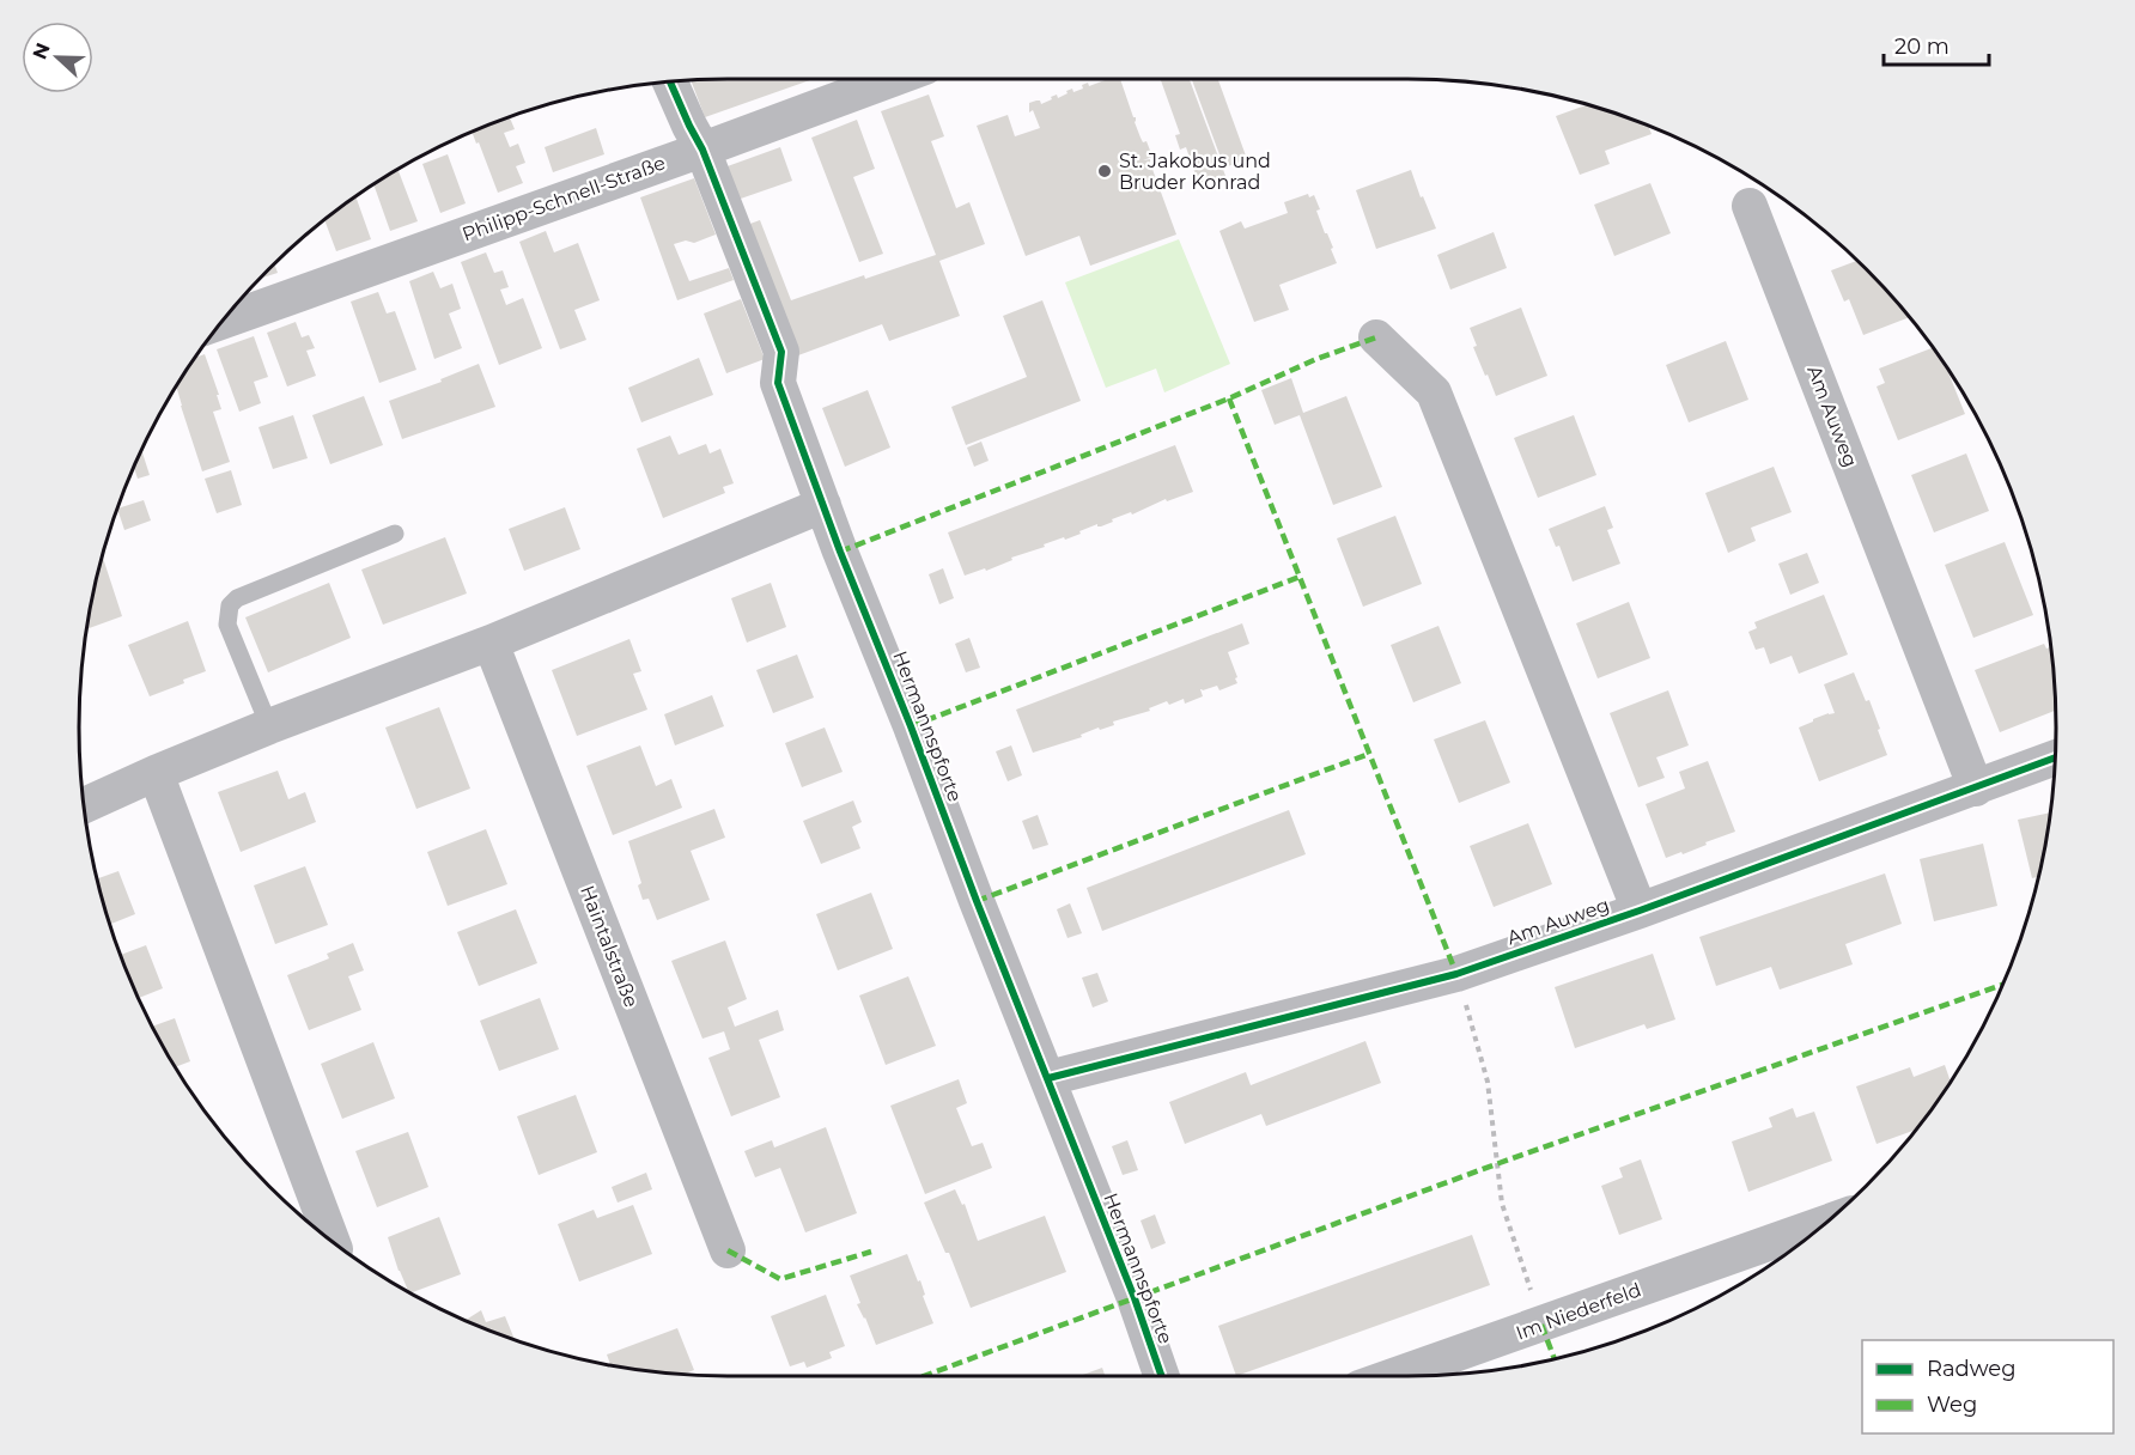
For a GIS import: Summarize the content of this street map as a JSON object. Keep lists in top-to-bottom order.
{
  "streets": {
    "street": [
      "Philipp-Schnell-Straße",
      "Am Auweg",
      "Hermannspforte",
      "Haintalstraße",
      "Im Niederfeld"
    ]
  },
  "crossings": [
    ["Philipp-Schnell-Straße", "Hermannspforte"],
    ["Am Auweg", "Hermannspforte"]
  ],
  "places": ["St. Jakobus und Bruder Konrad"],
  "legend": ["Radweg", "Weg"],
  "scale_bar": "20 m",
  "north": "left"
}
